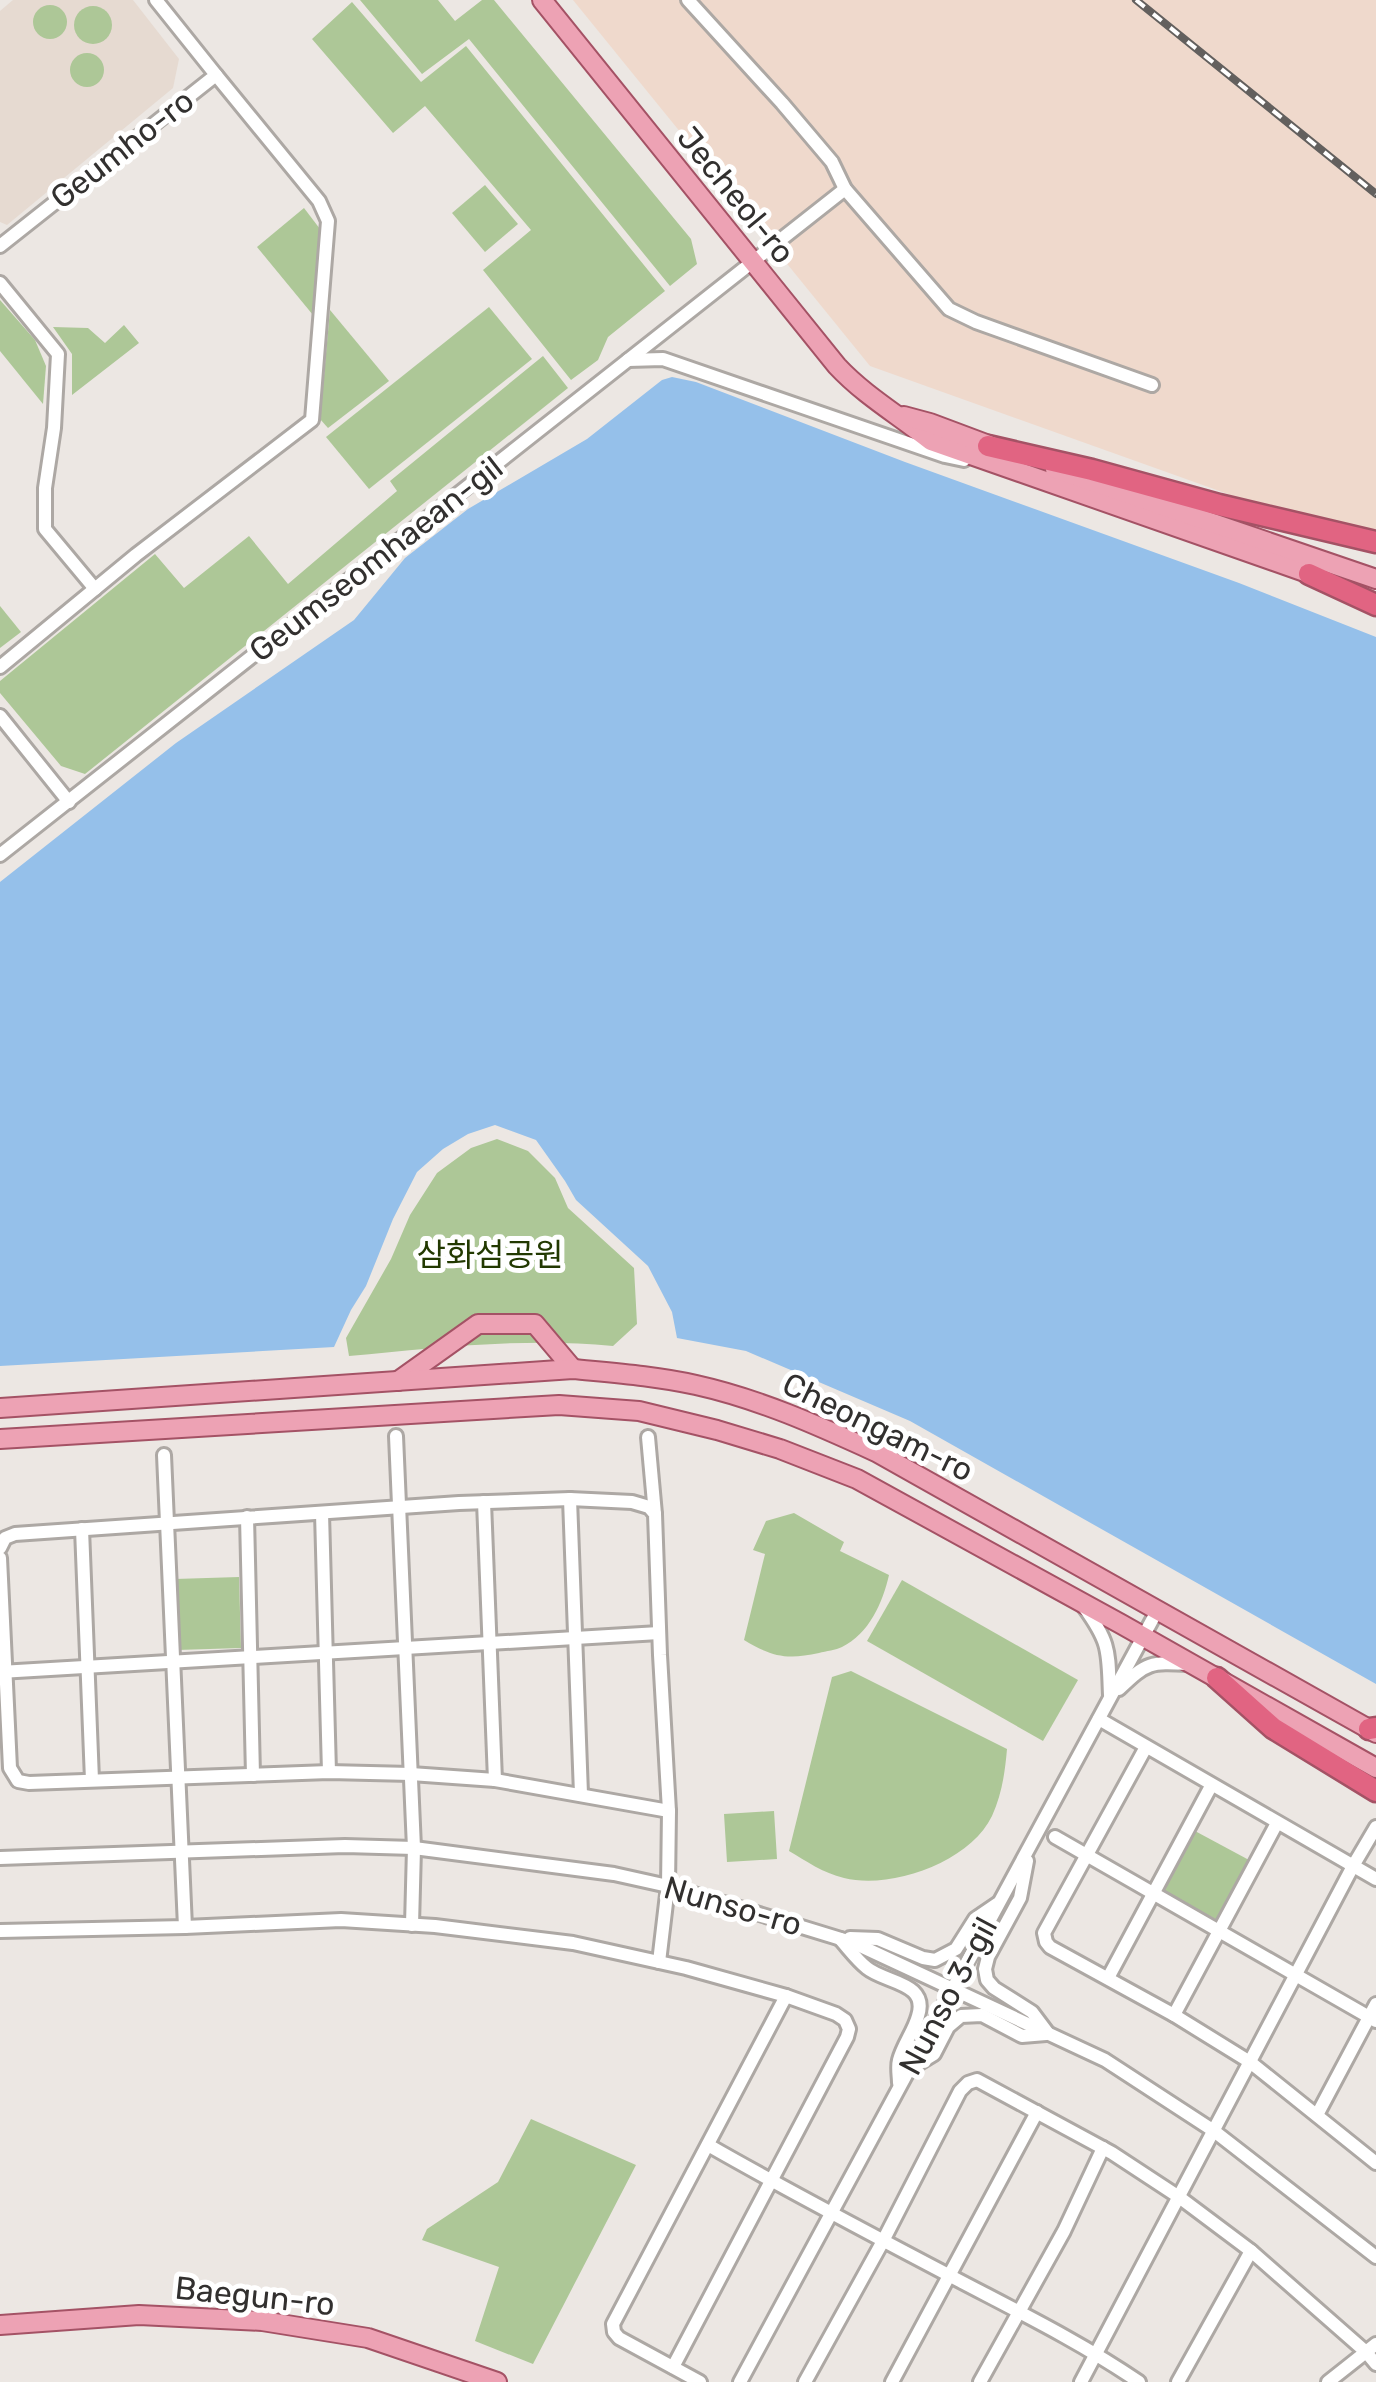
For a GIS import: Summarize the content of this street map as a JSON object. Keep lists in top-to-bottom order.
{
  "streets": {
    "main road": ["Jecheol-ro", "Cheongam-ro", "Baegun-ro"],
    "street": [
      "Geumho-ro",
      "Geumseomhaean-gil",
      "Nunso-ro",
      "Nunso 3-gil"
    ]
  },
  "crossings": [
    ["Jecheol-ro", "Geumseomhaean-gil"],
    ["Cheongam-ro", "Nunso 3-gil"],
    ["Nunso-ro", "Nunso 3-gil"]
  ],
  "parks": ["삼화섬공원"]
}
